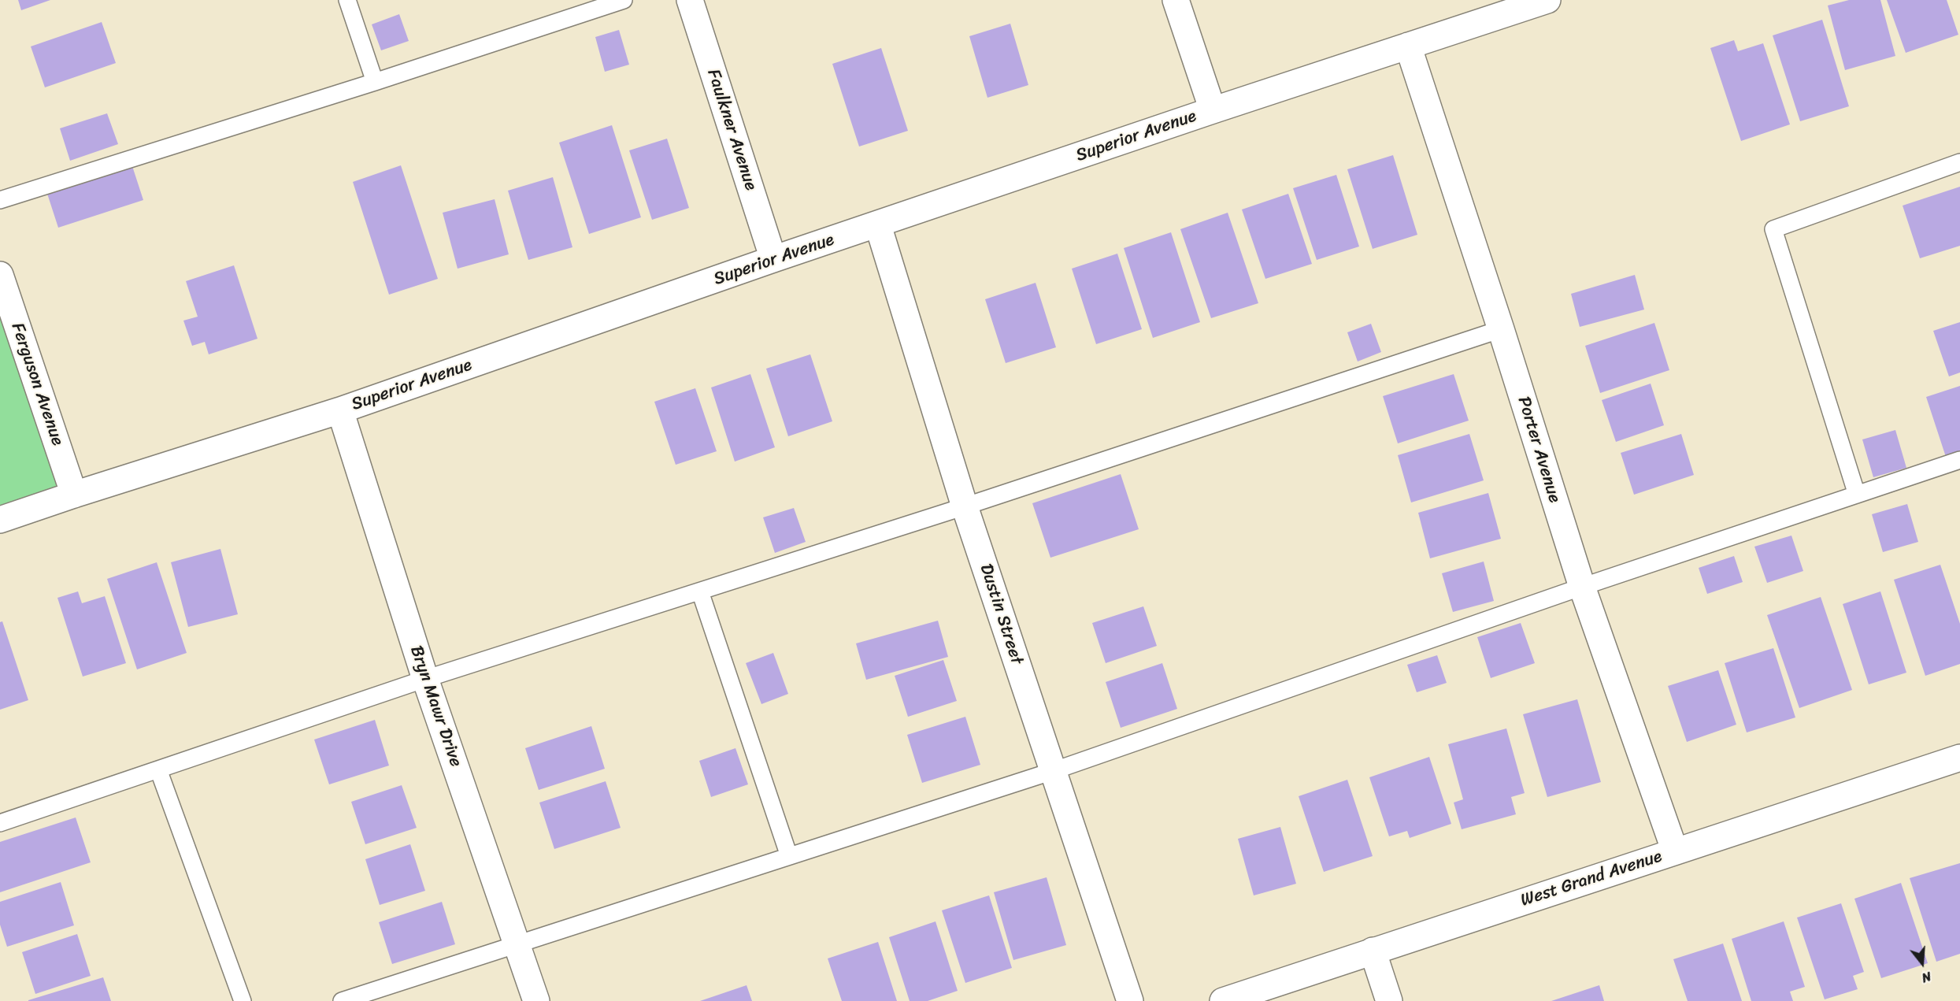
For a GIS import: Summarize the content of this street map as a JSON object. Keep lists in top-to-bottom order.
{
  "streets": {
    "street": [
      "Faulkner Avenue",
      "Superior Avenue",
      "Ferguson Avenue",
      "Porter Avenue",
      "Dustin Street",
      "Bryn Mawr Drive",
      "West Grand Avenue"
    ]
  },
  "crossings": [
    ["Faulkner Avenue", "Superior Avenue"],
    ["Superior Avenue", "Ferguson Avenue"],
    ["Superior Avenue", "Porter Avenue"],
    ["Superior Avenue", "Dustin Street"],
    ["Superior Avenue", "Bryn Mawr Drive"],
    ["Porter Avenue", "West Grand Avenue"]
  ],
  "north": "bottom"
}
